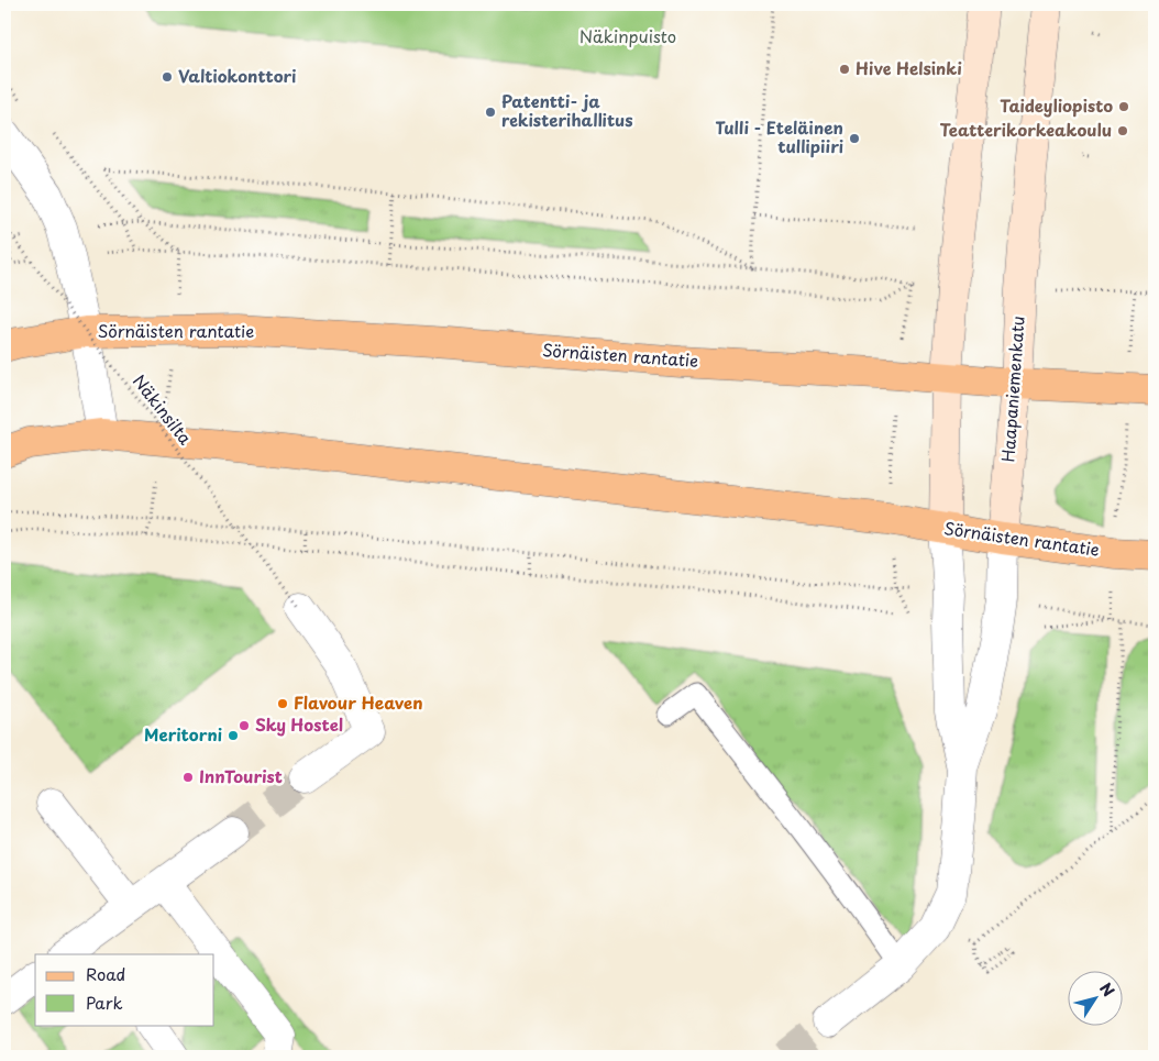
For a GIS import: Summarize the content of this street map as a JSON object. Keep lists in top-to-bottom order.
{
  "streets": {
    "main road": ["Sörnäisten rantatie", "Haapaniemenkatu"],
    "path": ["Näkinsilta"]
  },
  "crossings": [
    ["Sörnäisten rantatie", "Haapaniemenkatu"]
  ],
  "parks": ["Näkinpuisto"],
  "places": [
    "Hive Helsinki",
    "Valtiokonttori",
    "Taideyliopisto",
    "Patentti- ja rekisterihallitus",
    "Teatterikorkeakoulu",
    "Tulli - Eteläinen tullipiiri",
    "Flavour Heaven",
    "Sky Hostel",
    "Meritorni",
    "InnTourist"
  ],
  "legend": ["Road", "Park"],
  "north": "top right"
}
